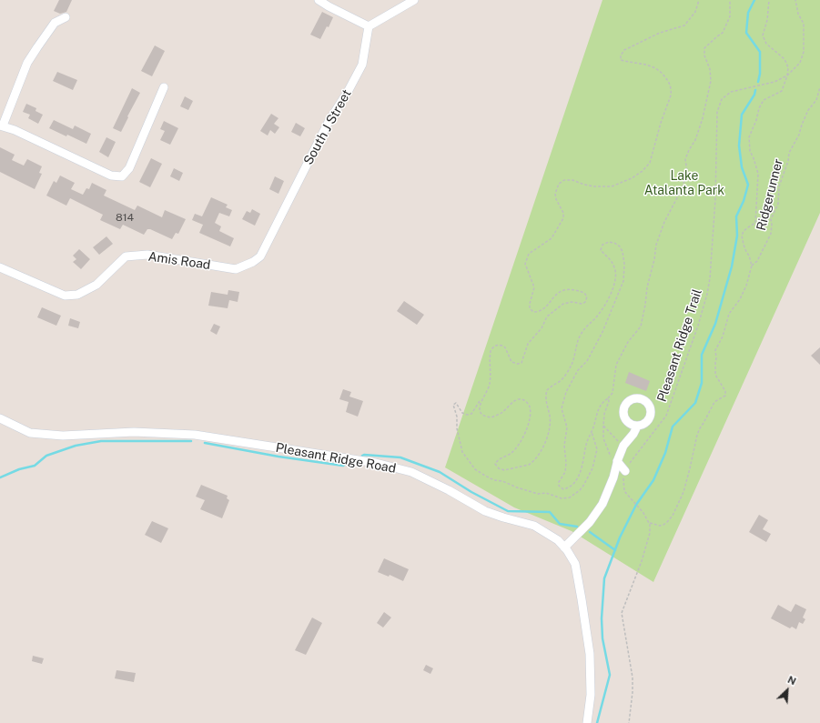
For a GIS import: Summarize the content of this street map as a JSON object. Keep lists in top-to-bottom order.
{
  "streets": {
    "street": ["South J Street", "Amis Road", "Pleasant Ridge Road"],
    "path": ["Ridgerunner", "Pleasant Ridge Trail"]
  },
  "crossings": [
    ["South J Street", "Amis Road"],
    ["Ridgerunner", "Pleasant Ridge Trail"]
  ],
  "parks": ["Lake Atalanta Park"],
  "house_numbers": ["814"],
  "north": "top right"
}
